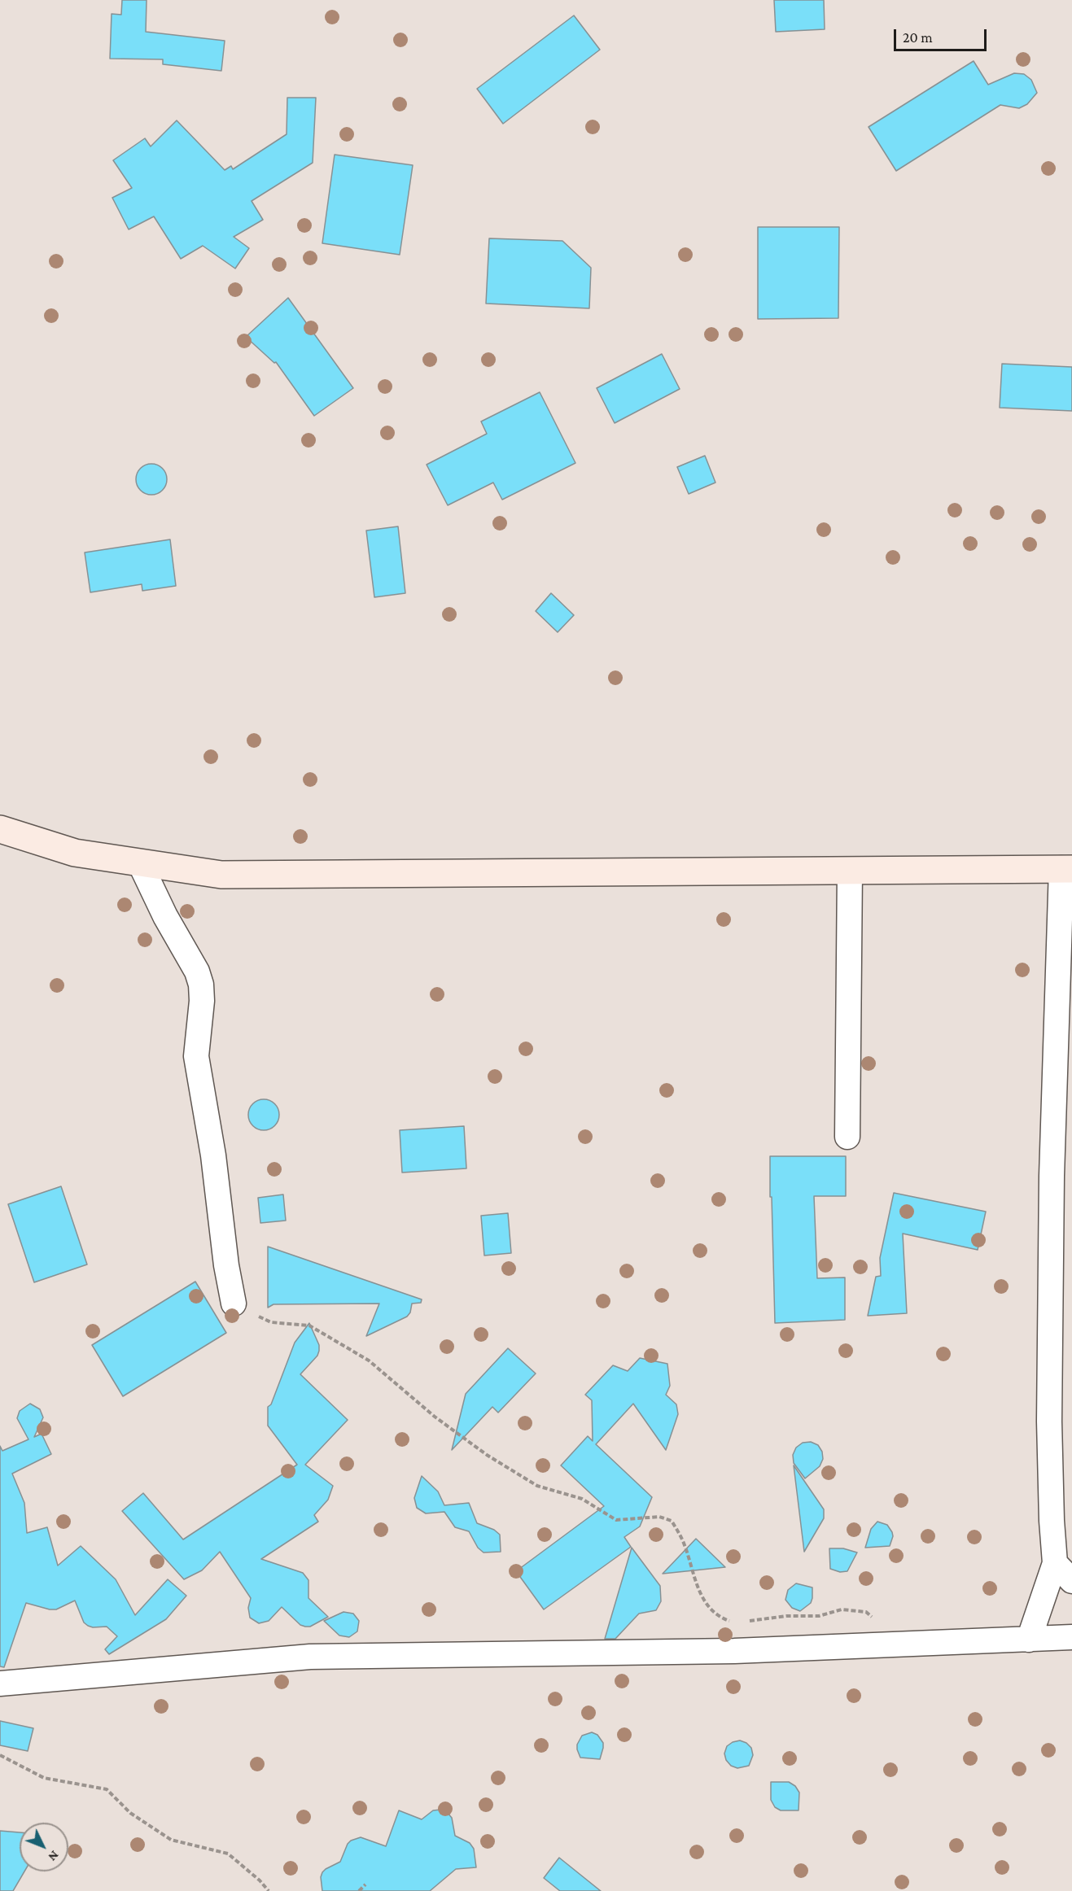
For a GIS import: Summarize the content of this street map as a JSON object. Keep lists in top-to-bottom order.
{
  "scale_bar": "20 m",
  "north": "bottom right"
}
